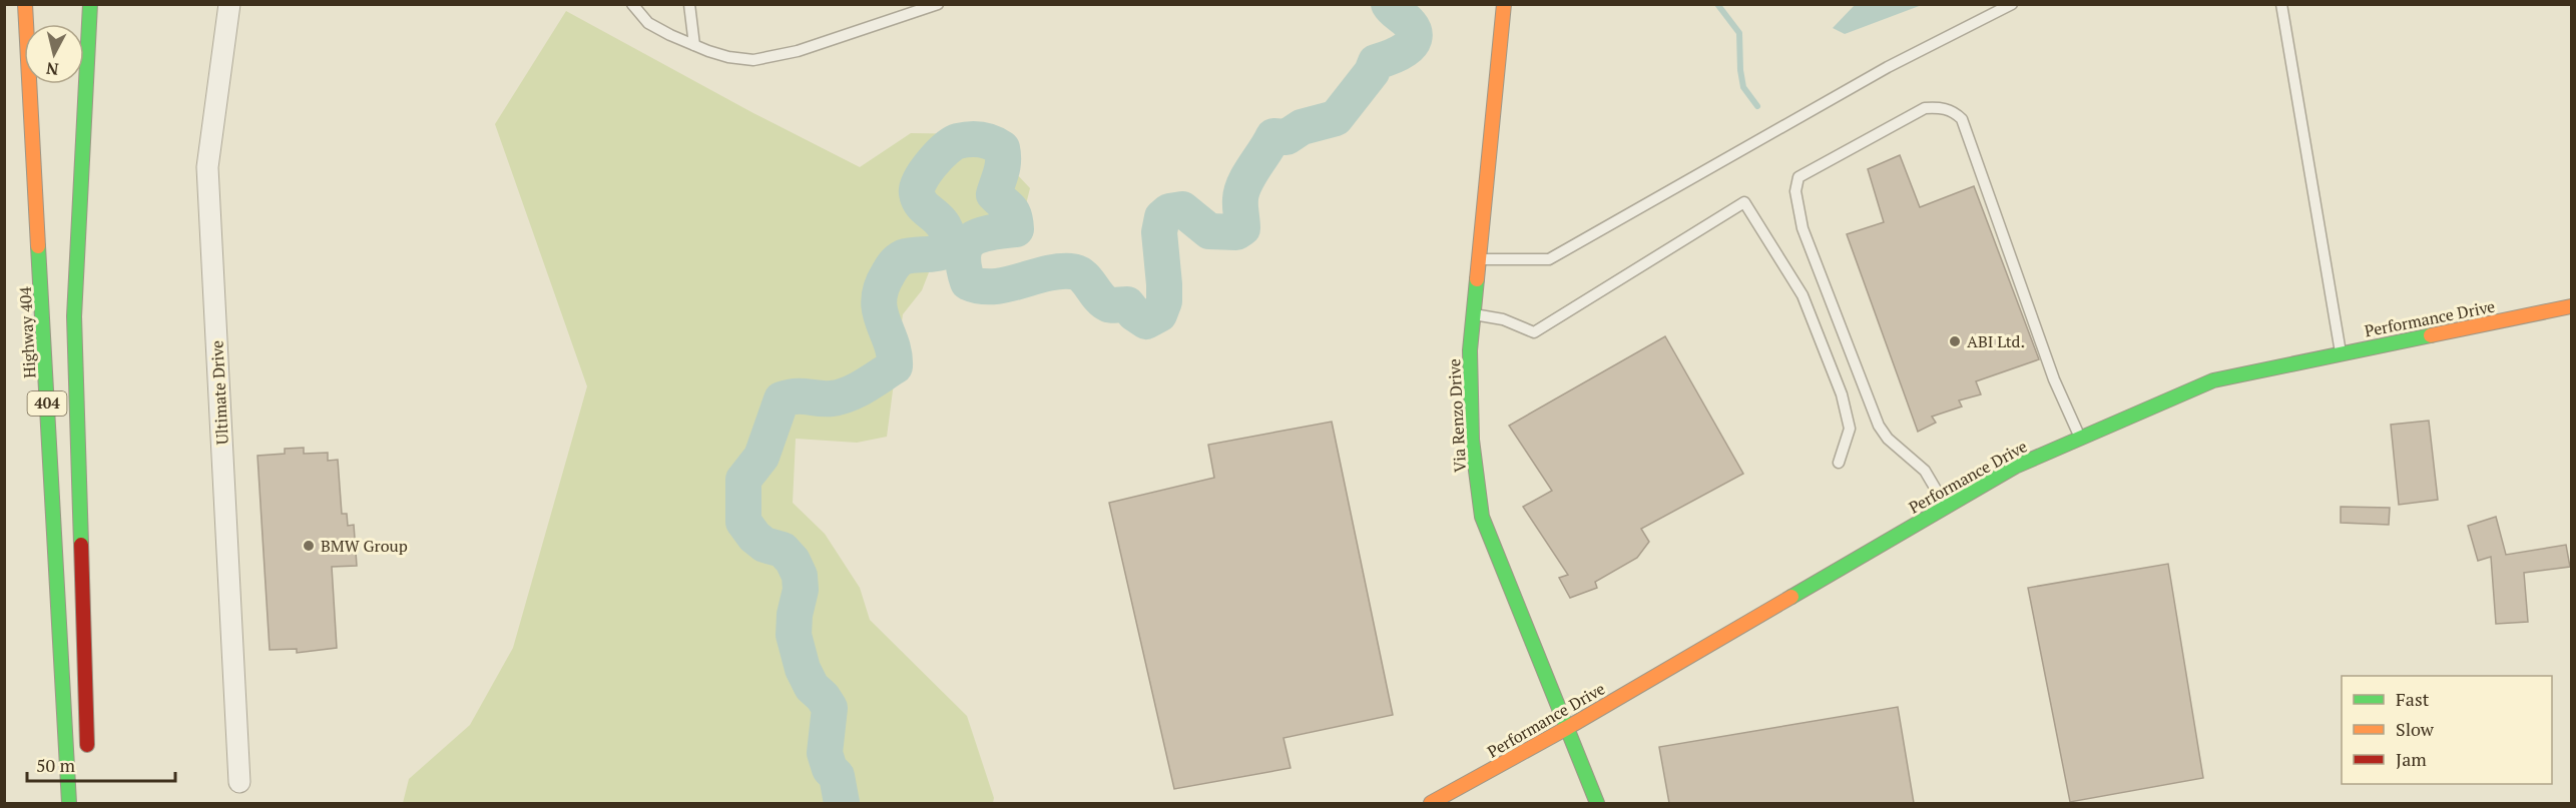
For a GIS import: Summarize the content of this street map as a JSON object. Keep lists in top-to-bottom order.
{
  "streets": {
    "main road": [
      "Performance Drive",
      "Highway 404",
      "404",
      "Via Renzo Drive"
    ],
    "street": ["Ultimate Drive"]
  },
  "crossings": [
    ["Performance Drive", "Via Renzo Drive"]
  ],
  "places": ["ABI Ltd.", "BMW Group"],
  "legend": ["Fast", "Slow", "Jam"],
  "scale_bar": "50 m",
  "north": "bottom"
}
